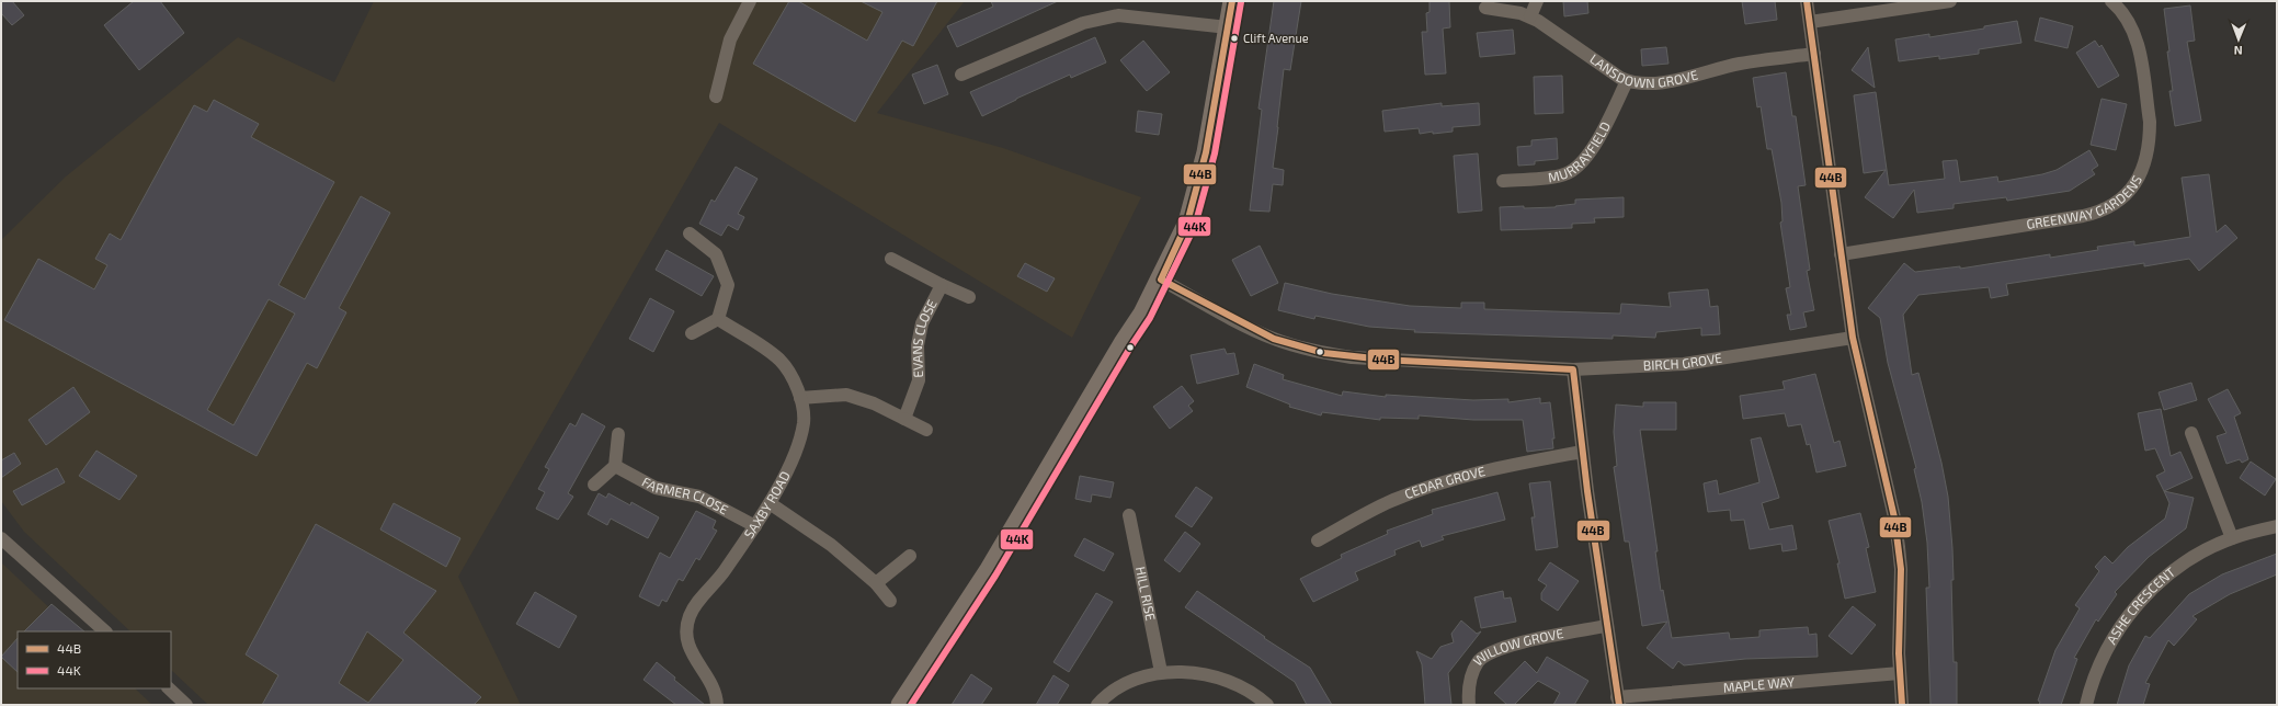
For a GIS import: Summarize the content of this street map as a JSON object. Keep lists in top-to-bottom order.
{
  "streets": {
    "street": [
      "LANSDOWN GROVE",
      "MURRAYFIELD",
      "GREENWAY GARDENS",
      "EVANS CLOSE",
      "BIRCH GROVE",
      "CEDAR GROVE",
      "FARMER CLOSE",
      "SAXBY ROAD",
      "HILL RISE",
      "ASHE CRESCENT",
      "WILLOW GROVE",
      "MAPLE WAY"
    ]
  },
  "crossings": [
    ["LANSDOWN GROVE", "MURRAYFIELD"],
    ["FARMER CLOSE", "SAXBY ROAD"]
  ],
  "places": ["Clift Avenue"],
  "lines": ["transit line 44B", "transit line 44K"],
  "legend": ["44B", "44K"],
  "north": "bottom"
}
